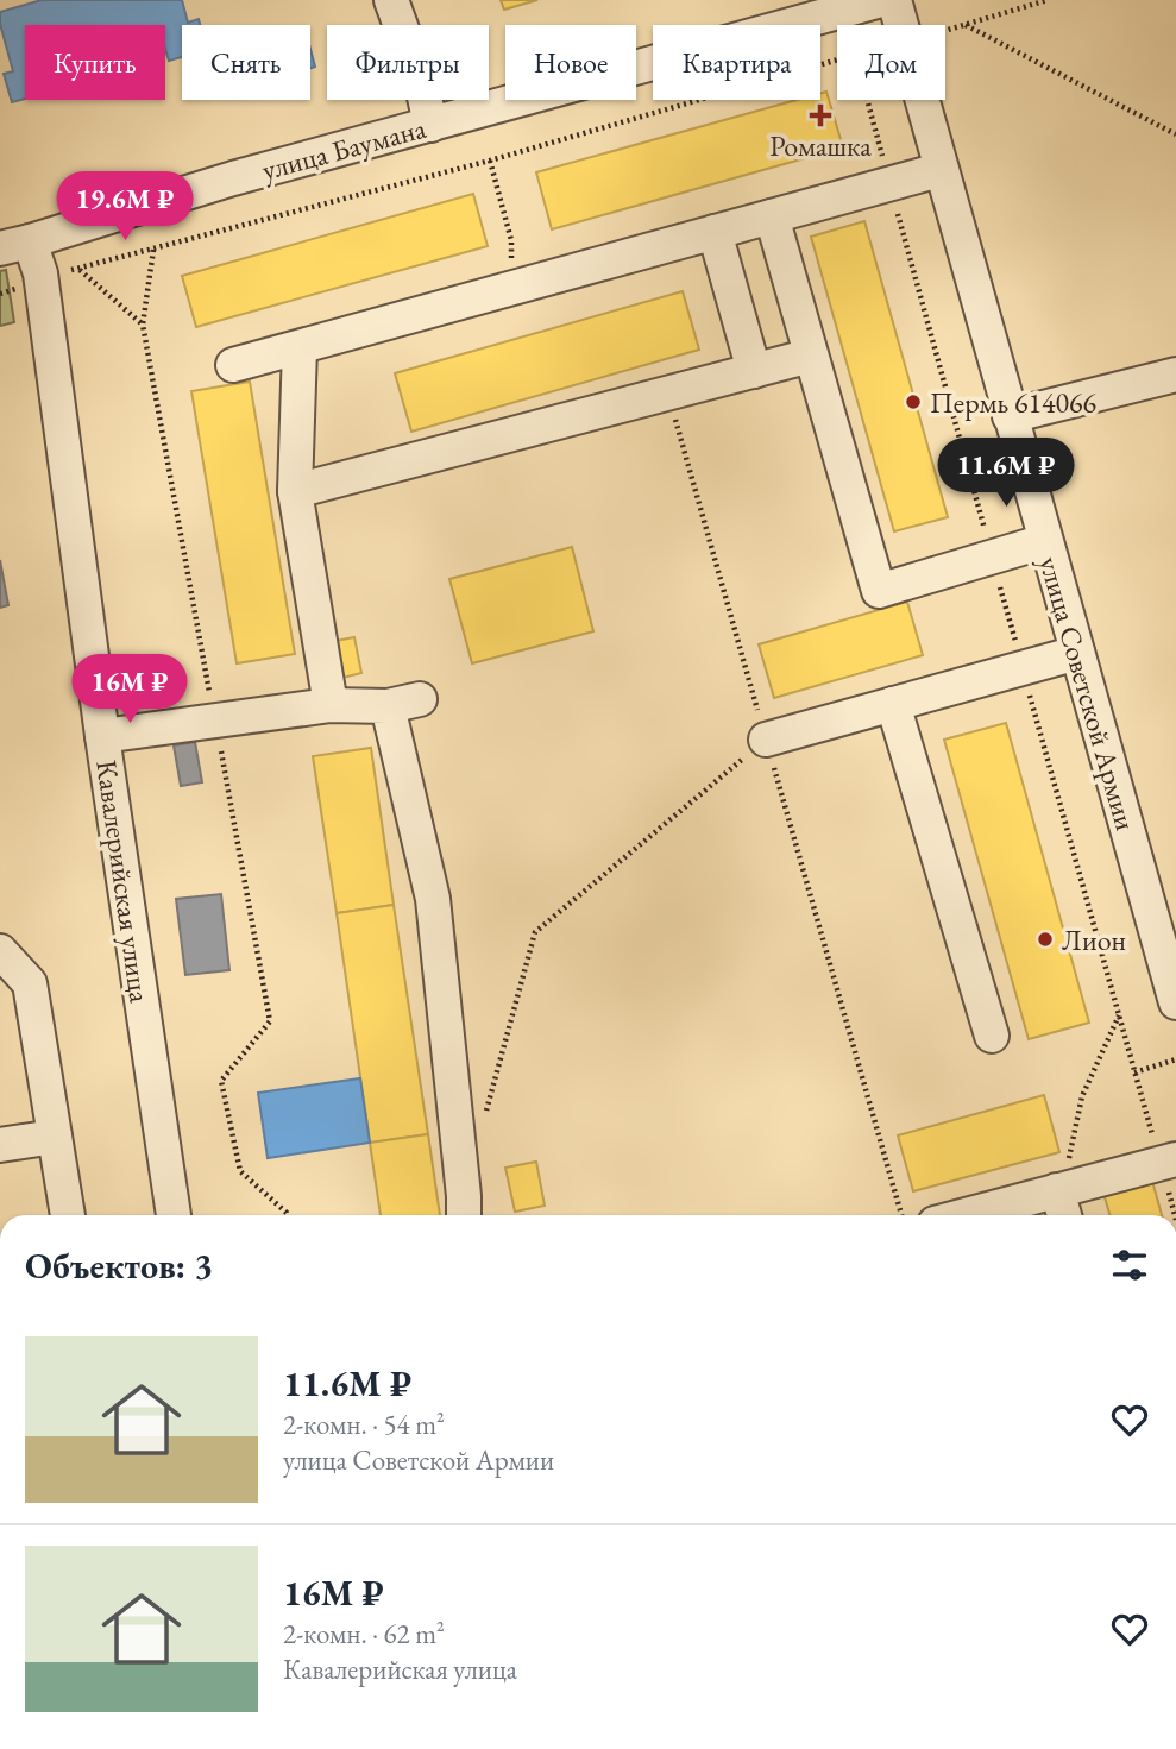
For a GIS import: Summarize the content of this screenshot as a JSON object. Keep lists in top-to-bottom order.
{
  "streets": {
    "street": ["улица Баумана", "улица Советской Армии", "Кавалерийская улица"]
  },
  "crossings": [
    ["улица Баумана", "Кавалерийская улица"]
  ],
  "places": {
    "health": ["Ромашка"],
    "other": ["Пермь 614066", "Лион"]
  },
  "page": {
    "chip": [
      "Купить",
      "Снять",
      "Фильтры",
      "Новое",
      "Квартира",
      "Дом"
    ],
    "price": ["19.6M ₽", "11.6M ₽", "16M ₽"],
    "heading": "Объектов: 3",
    "list": [
      {
        "name": "11.6M ₽",
        "note": "2-комн. · 54 m² · улица Советской Армии"
      },
      {
        "name": "16M ₽",
        "note": "2-комн. · 62 m² · Кавалерийская улица"
      }
    ]
  }
}
